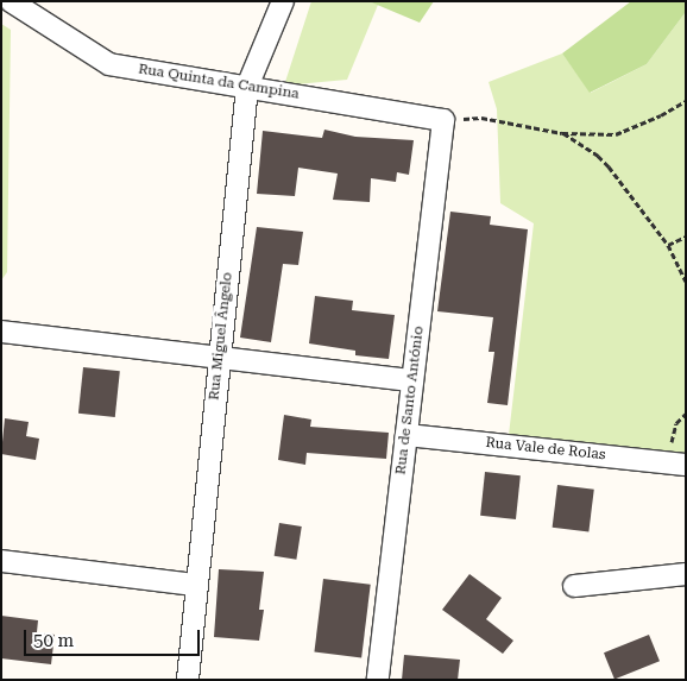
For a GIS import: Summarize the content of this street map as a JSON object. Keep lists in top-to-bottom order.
{
  "streets": {
    "street": [
      "Rua Quinta da Campina",
      "Rua Miguel Ângelo",
      "Rua de Santo António",
      "Rua Vale de Rolas"
    ]
  },
  "crossings": [
    ["Rua Quinta da Campina", "Rua Miguel Ângelo"],
    ["Rua Quinta da Campina", "Rua de Santo António"],
    ["Rua de Santo António", "Rua Vale de Rolas"]
  ],
  "scale_bar": "50 m"
}
